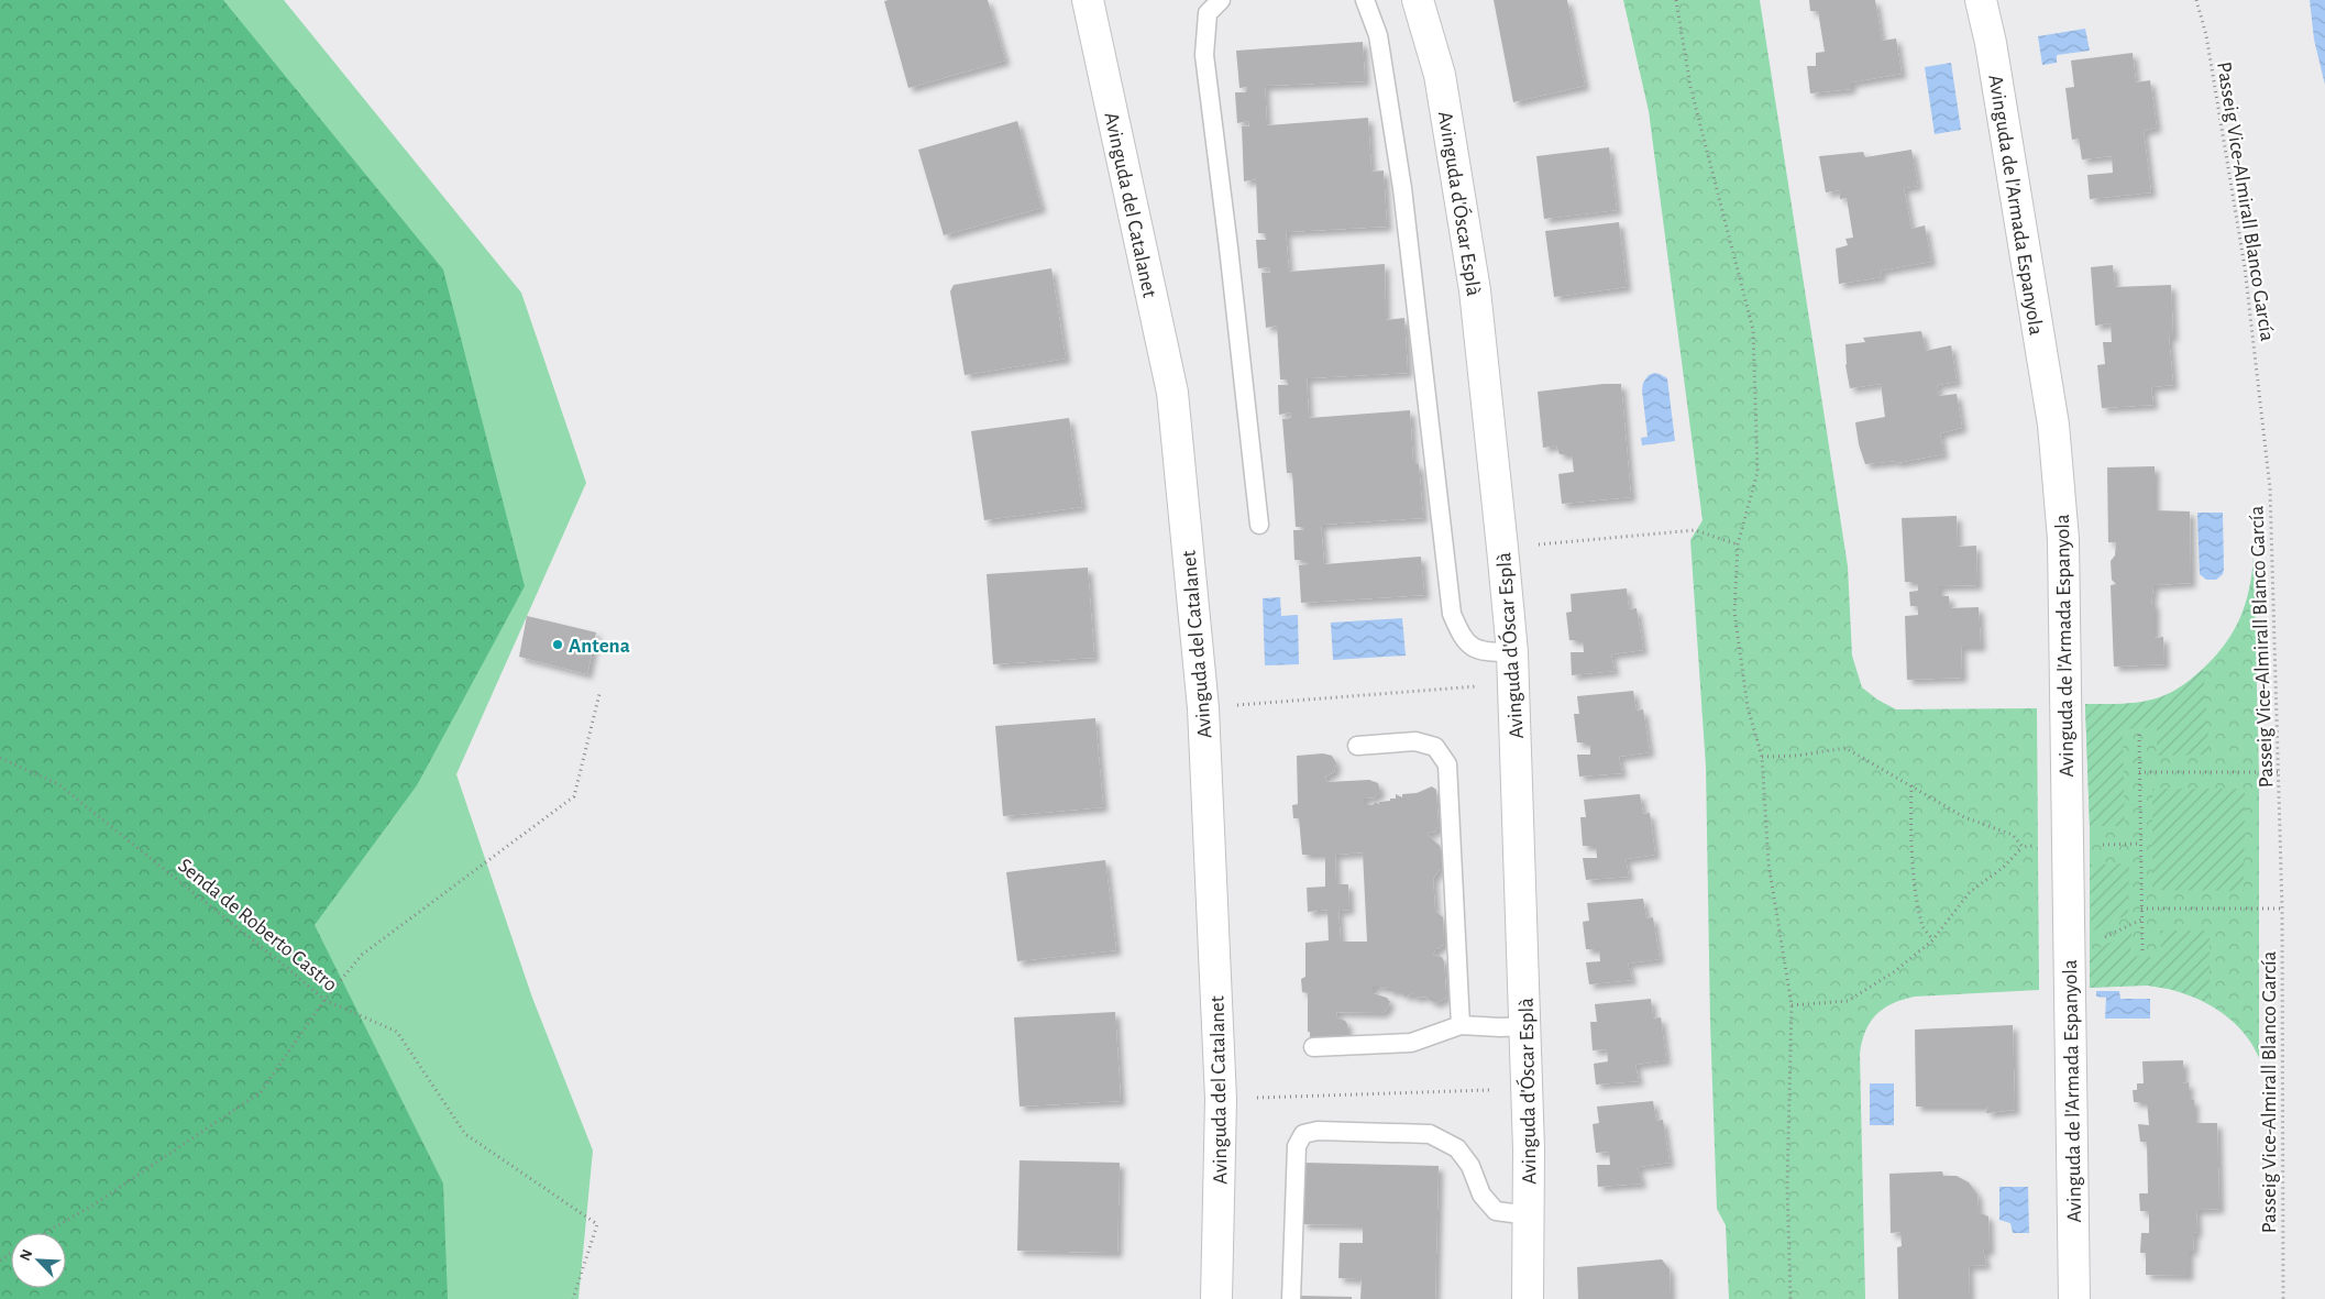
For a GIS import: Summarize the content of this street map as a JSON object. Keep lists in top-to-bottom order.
{
  "streets": {
    "street": ["Avinguda d'Óscar Esplà", "Avinguda del Catalanet", "Avinguda de l'Armada Espanyola"],
    "path": ["Passeig Vice-Almirall Blanco García", "Senda de Roberto Castro"]
  },
  "places": ["Antena"],
  "north": "top left"
}
